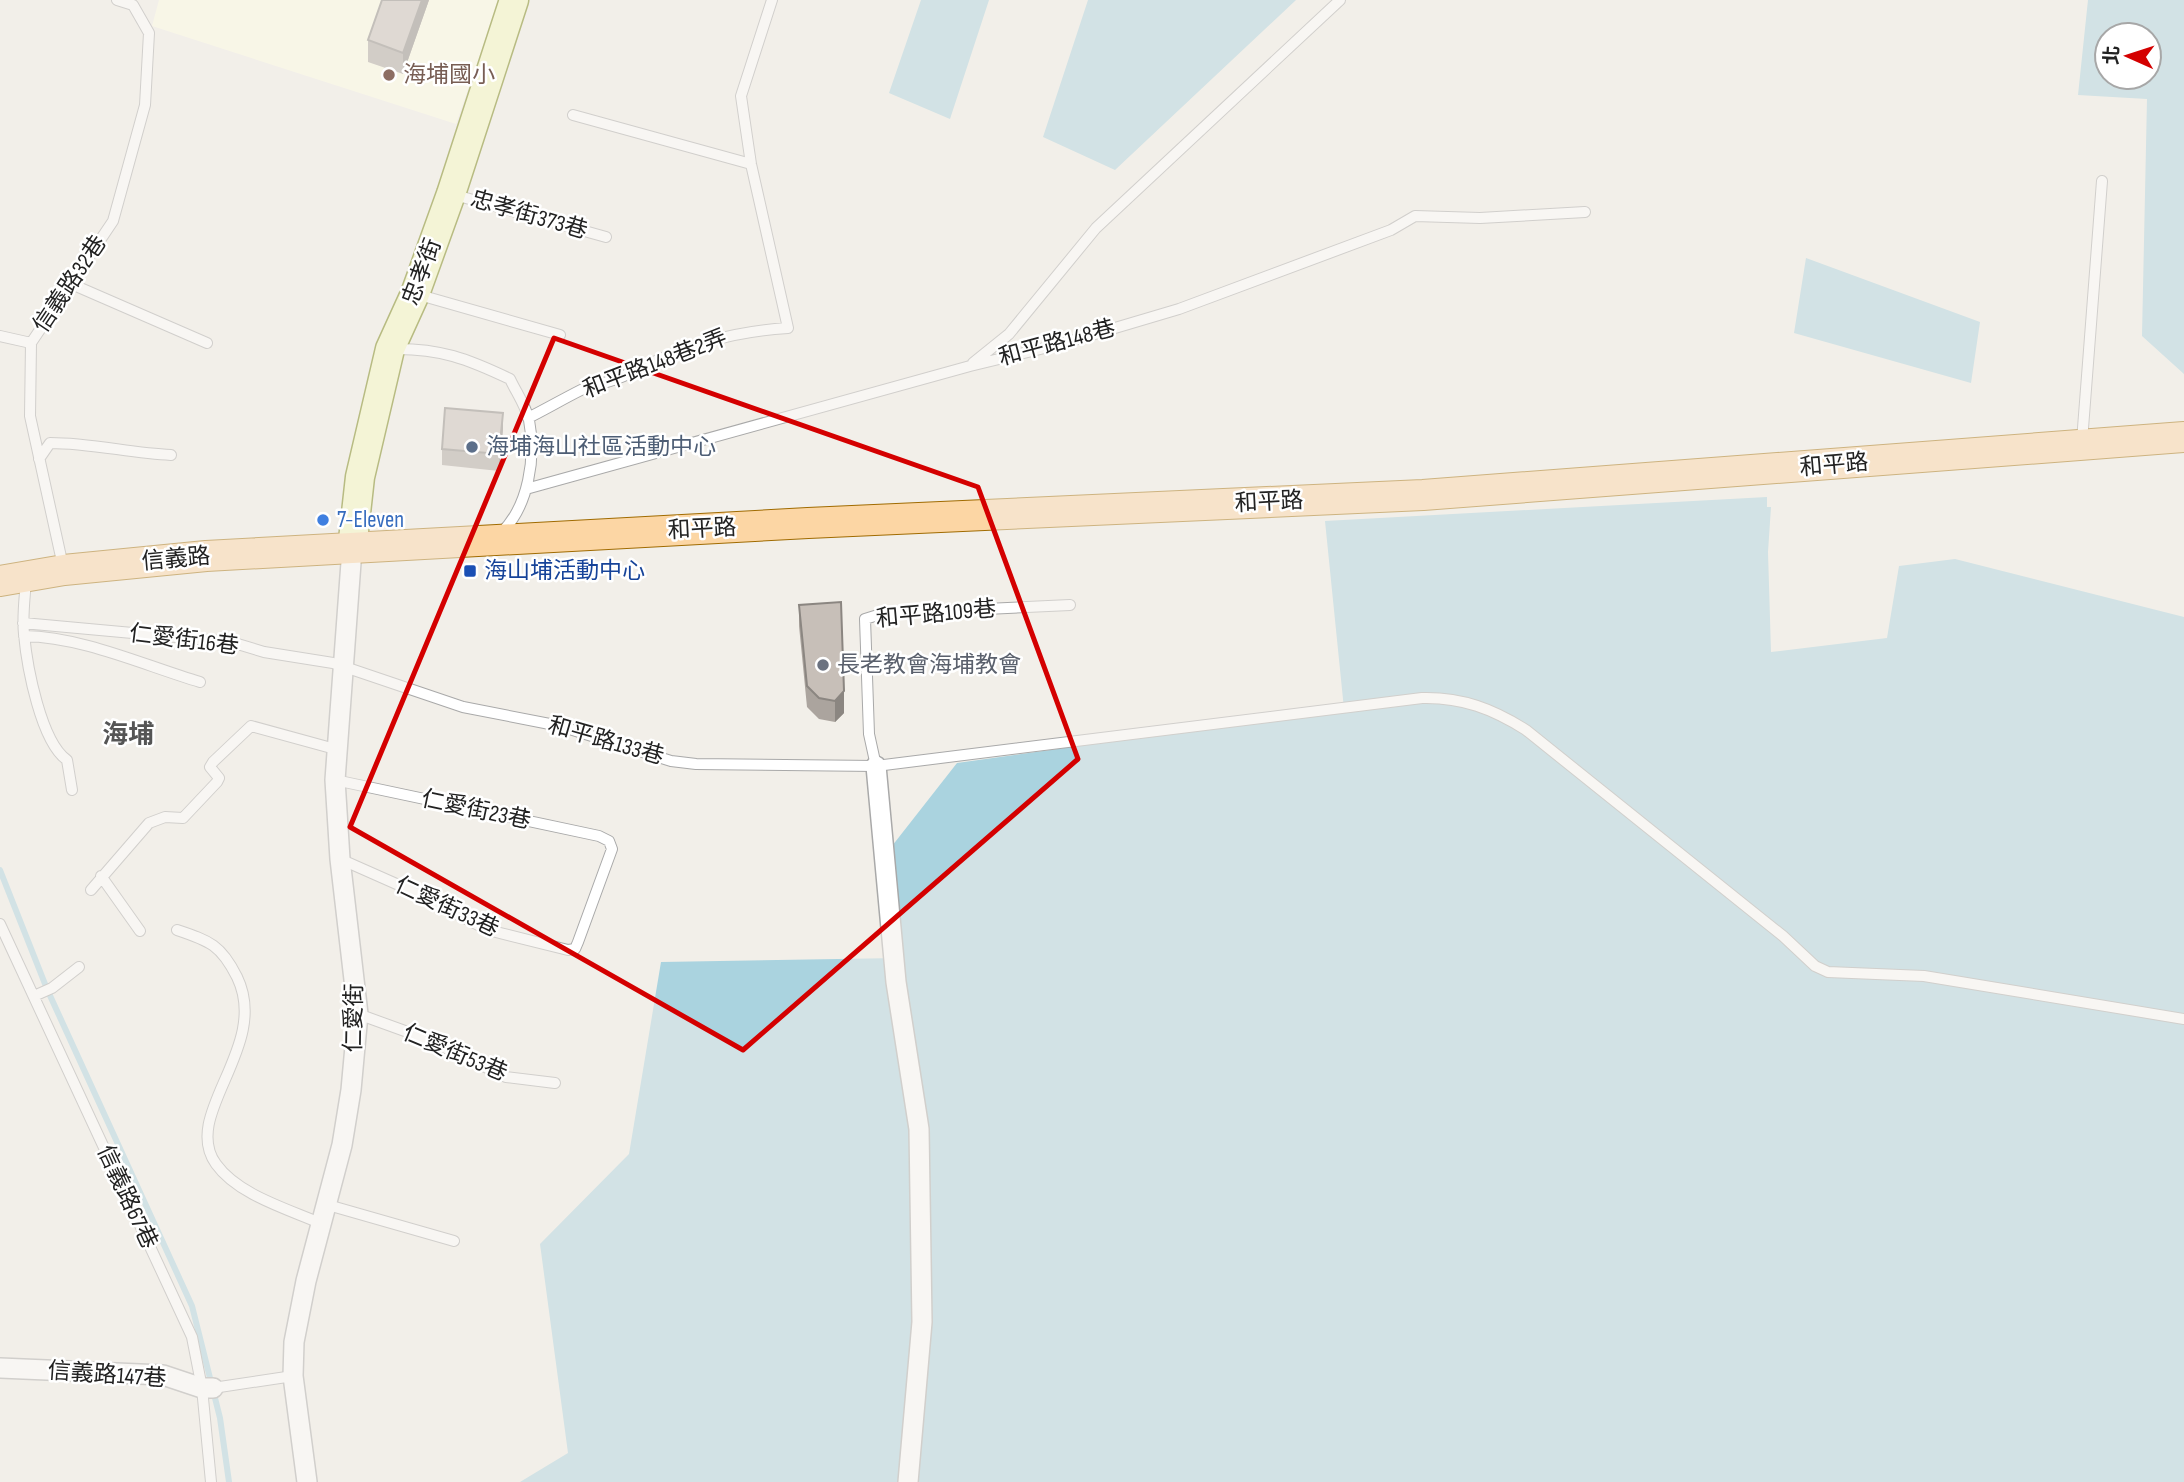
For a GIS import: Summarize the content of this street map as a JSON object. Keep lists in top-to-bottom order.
{
  "streets": {
    "main road": ["和平路", "信義路"],
    "street": ["忠孝街", "仁愛街", "信義路147巷"],
    "lane": [
      "忠孝街373巷",
      "信義路32巷",
      "和平路148巷",
      "和平路148巷2弄",
      "和平路109巷",
      "仁愛街16巷",
      "和平路133巷",
      "仁愛街23巷",
      "仁愛街33巷",
      "仁愛街53巷",
      "信義路67巷"
    ]
  },
  "crossings": [
    ["忠孝街373巷", "忠孝街"],
    ["忠孝街", "和平路"],
    ["忠孝街", "信義路"],
    ["忠孝街", "仁愛街"],
    ["信義路32巷", "信義路"],
    ["和平路", "信義路"],
    ["和平路", "仁愛街"],
    ["信義路", "仁愛街"],
    ["和平路109巷", "和平路133巷"],
    ["仁愛街16巷", "和平路133巷"],
    ["仁愛街16巷", "仁愛街"],
    ["和平路133巷", "仁愛街"],
    ["仁愛街23巷", "仁愛街33巷"],
    ["仁愛街23巷", "仁愛街"],
    ["仁愛街33巷", "仁愛街"],
    ["仁愛街", "仁愛街53巷"],
    ["信義路67巷", "信義路147巷"]
  ],
  "districts": ["海埔"],
  "places": {
    "other": [
      "海埔國小",
      "海埔海山社區活動中心",
      "7-Eleven",
      "長老教會海埔教會"
    ],
    "transit": ["海山埔活動中心"]
  },
  "north": "left"
}
